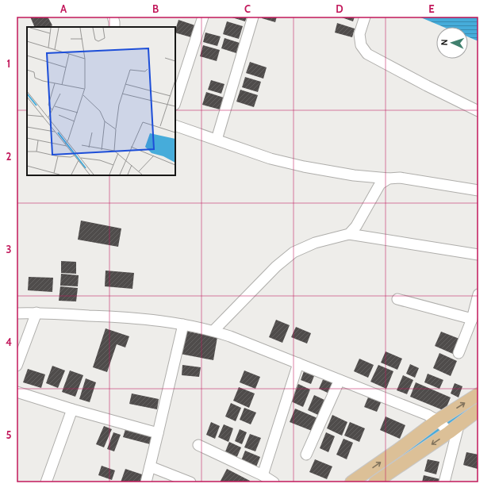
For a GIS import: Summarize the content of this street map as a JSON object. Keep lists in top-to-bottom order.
{
  "north": "left",
  "grid": {
    "columns": [
      "A",
      "B",
      "C",
      "D",
      "E"
    ],
    "rows": [
      "1",
      "2",
      "3",
      "4",
      "5"
    ]
  }
}
